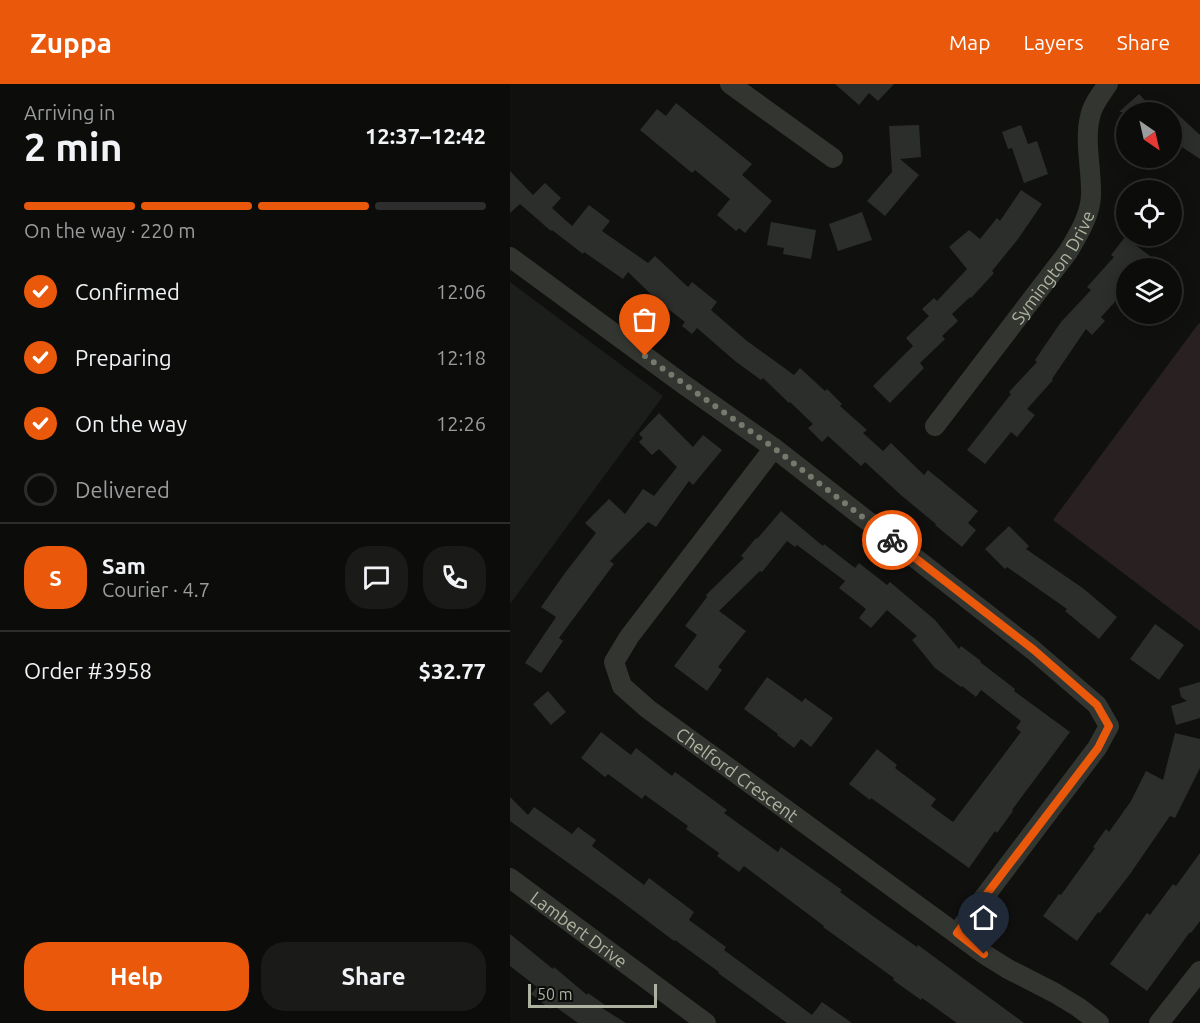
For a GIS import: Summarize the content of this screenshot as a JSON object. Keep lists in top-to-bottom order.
{
  "streets": {
    "street": ["Symington Drive", "Chelford Crescent", "Lambert Drive"]
  },
  "scale_bar": "50 m",
  "north": "bottom right",
  "page": {
    "header": "Zuppa",
    "nav": ["Map", "Layers", "Share"],
    "heading": ["2 min", "Arriving in", "12:37–12:42"],
    "panel": [
      "Sam",
      "Courier · 4.7",
      "Order #3958",
      "$32.77"
    ],
    "bar": "On the way · 220 m",
    "list": [
      ["Confirmed", "12:06"],
      ["Preparing", "12:18"],
      ["On the way", "12:26"],
      "Delivered"
    ],
    "round": "S",
    "buttons": ["Help", "Share"],
    "scale": "50 m"
  }
}
